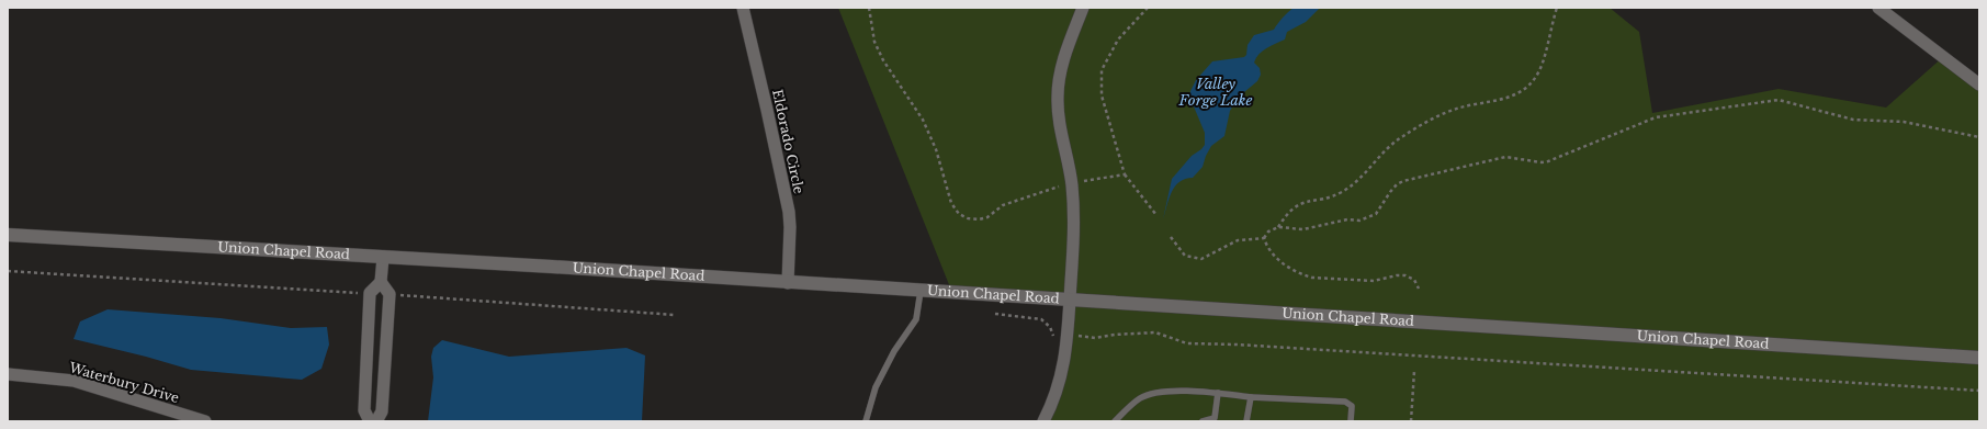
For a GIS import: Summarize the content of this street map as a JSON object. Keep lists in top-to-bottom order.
{
  "streets": {
    "main road": ["Union Chapel Road"],
    "street": ["Eldorado Circle", "Waterbury Drive"]
  },
  "crossings": [
    ["Eldorado Circle", "Union Chapel Road"]
  ],
  "water": ["Valley Forge Lake"]
}
